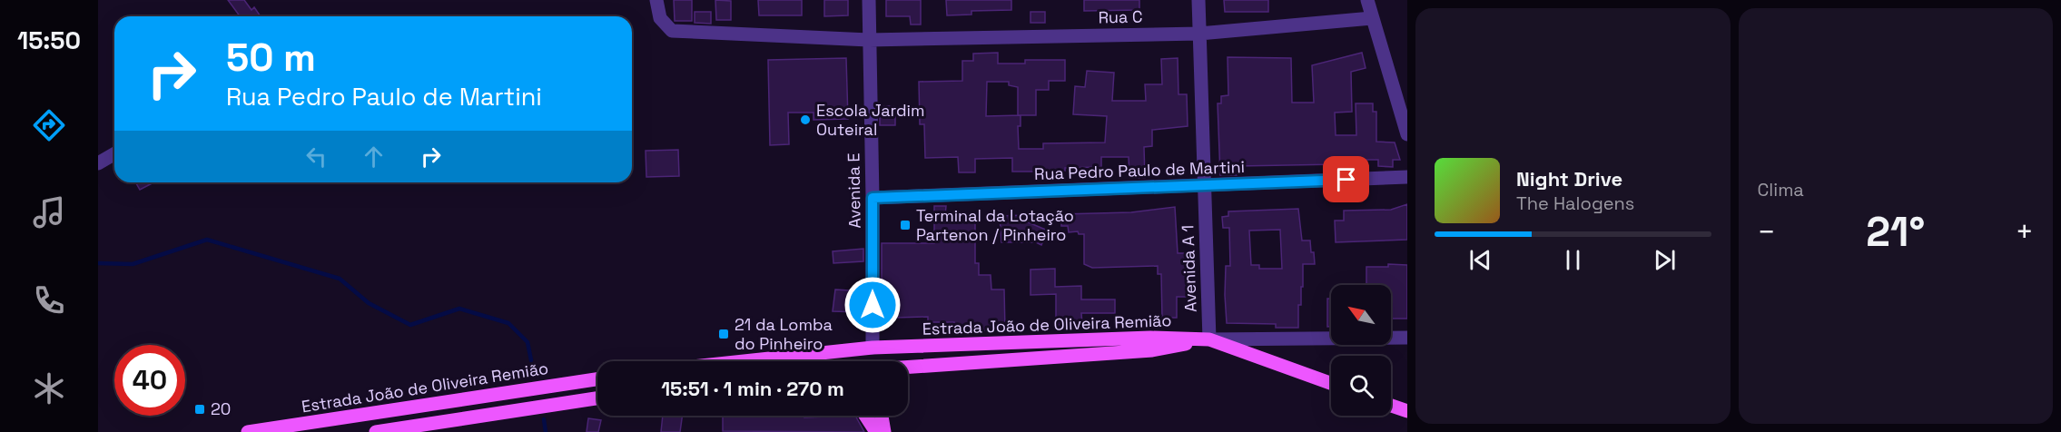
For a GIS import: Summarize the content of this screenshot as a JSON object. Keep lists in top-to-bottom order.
{
  "streets": {
    "main road": ["Estrada João de Oliveira Remião"],
    "street": [
      "Rua C",
      "Rua Pedro Paulo de Martini",
      "Avenida E",
      "Avenida A 1"
    ]
  },
  "crossings": [
    ["Rua C", "Avenida E"],
    ["Rua C", "Avenida A 1"],
    ["Rua Pedro Paulo de Martini", "Avenida E"],
    ["Rua Pedro Paulo de Martini", "Avenida A 1"],
    ["Avenida E", "Estrada João de Oliveira Remião"],
    ["Avenida A 1", "Estrada João de Oliveira Remião"]
  ],
  "places": {
    "other": ["Escola Jardim Outeiral"],
    "transit": ["Terminal da Lotação Partenon / Pinheiro", "21 da Lomba do Pinheiro", "20"]
  },
  "north": "top left",
  "page": {
    "tabs": "15:50",
    "tile": "Clima",
    "turn": ["50 m", "Rua Pedro Paulo de Martini"],
    "song": ["Night Drive", "The Halogens"],
    "heat": ["−", "21°", "+"],
    "limit": "40",
    "trip": "15:51 · 1 min · 270 m"
  }
}
